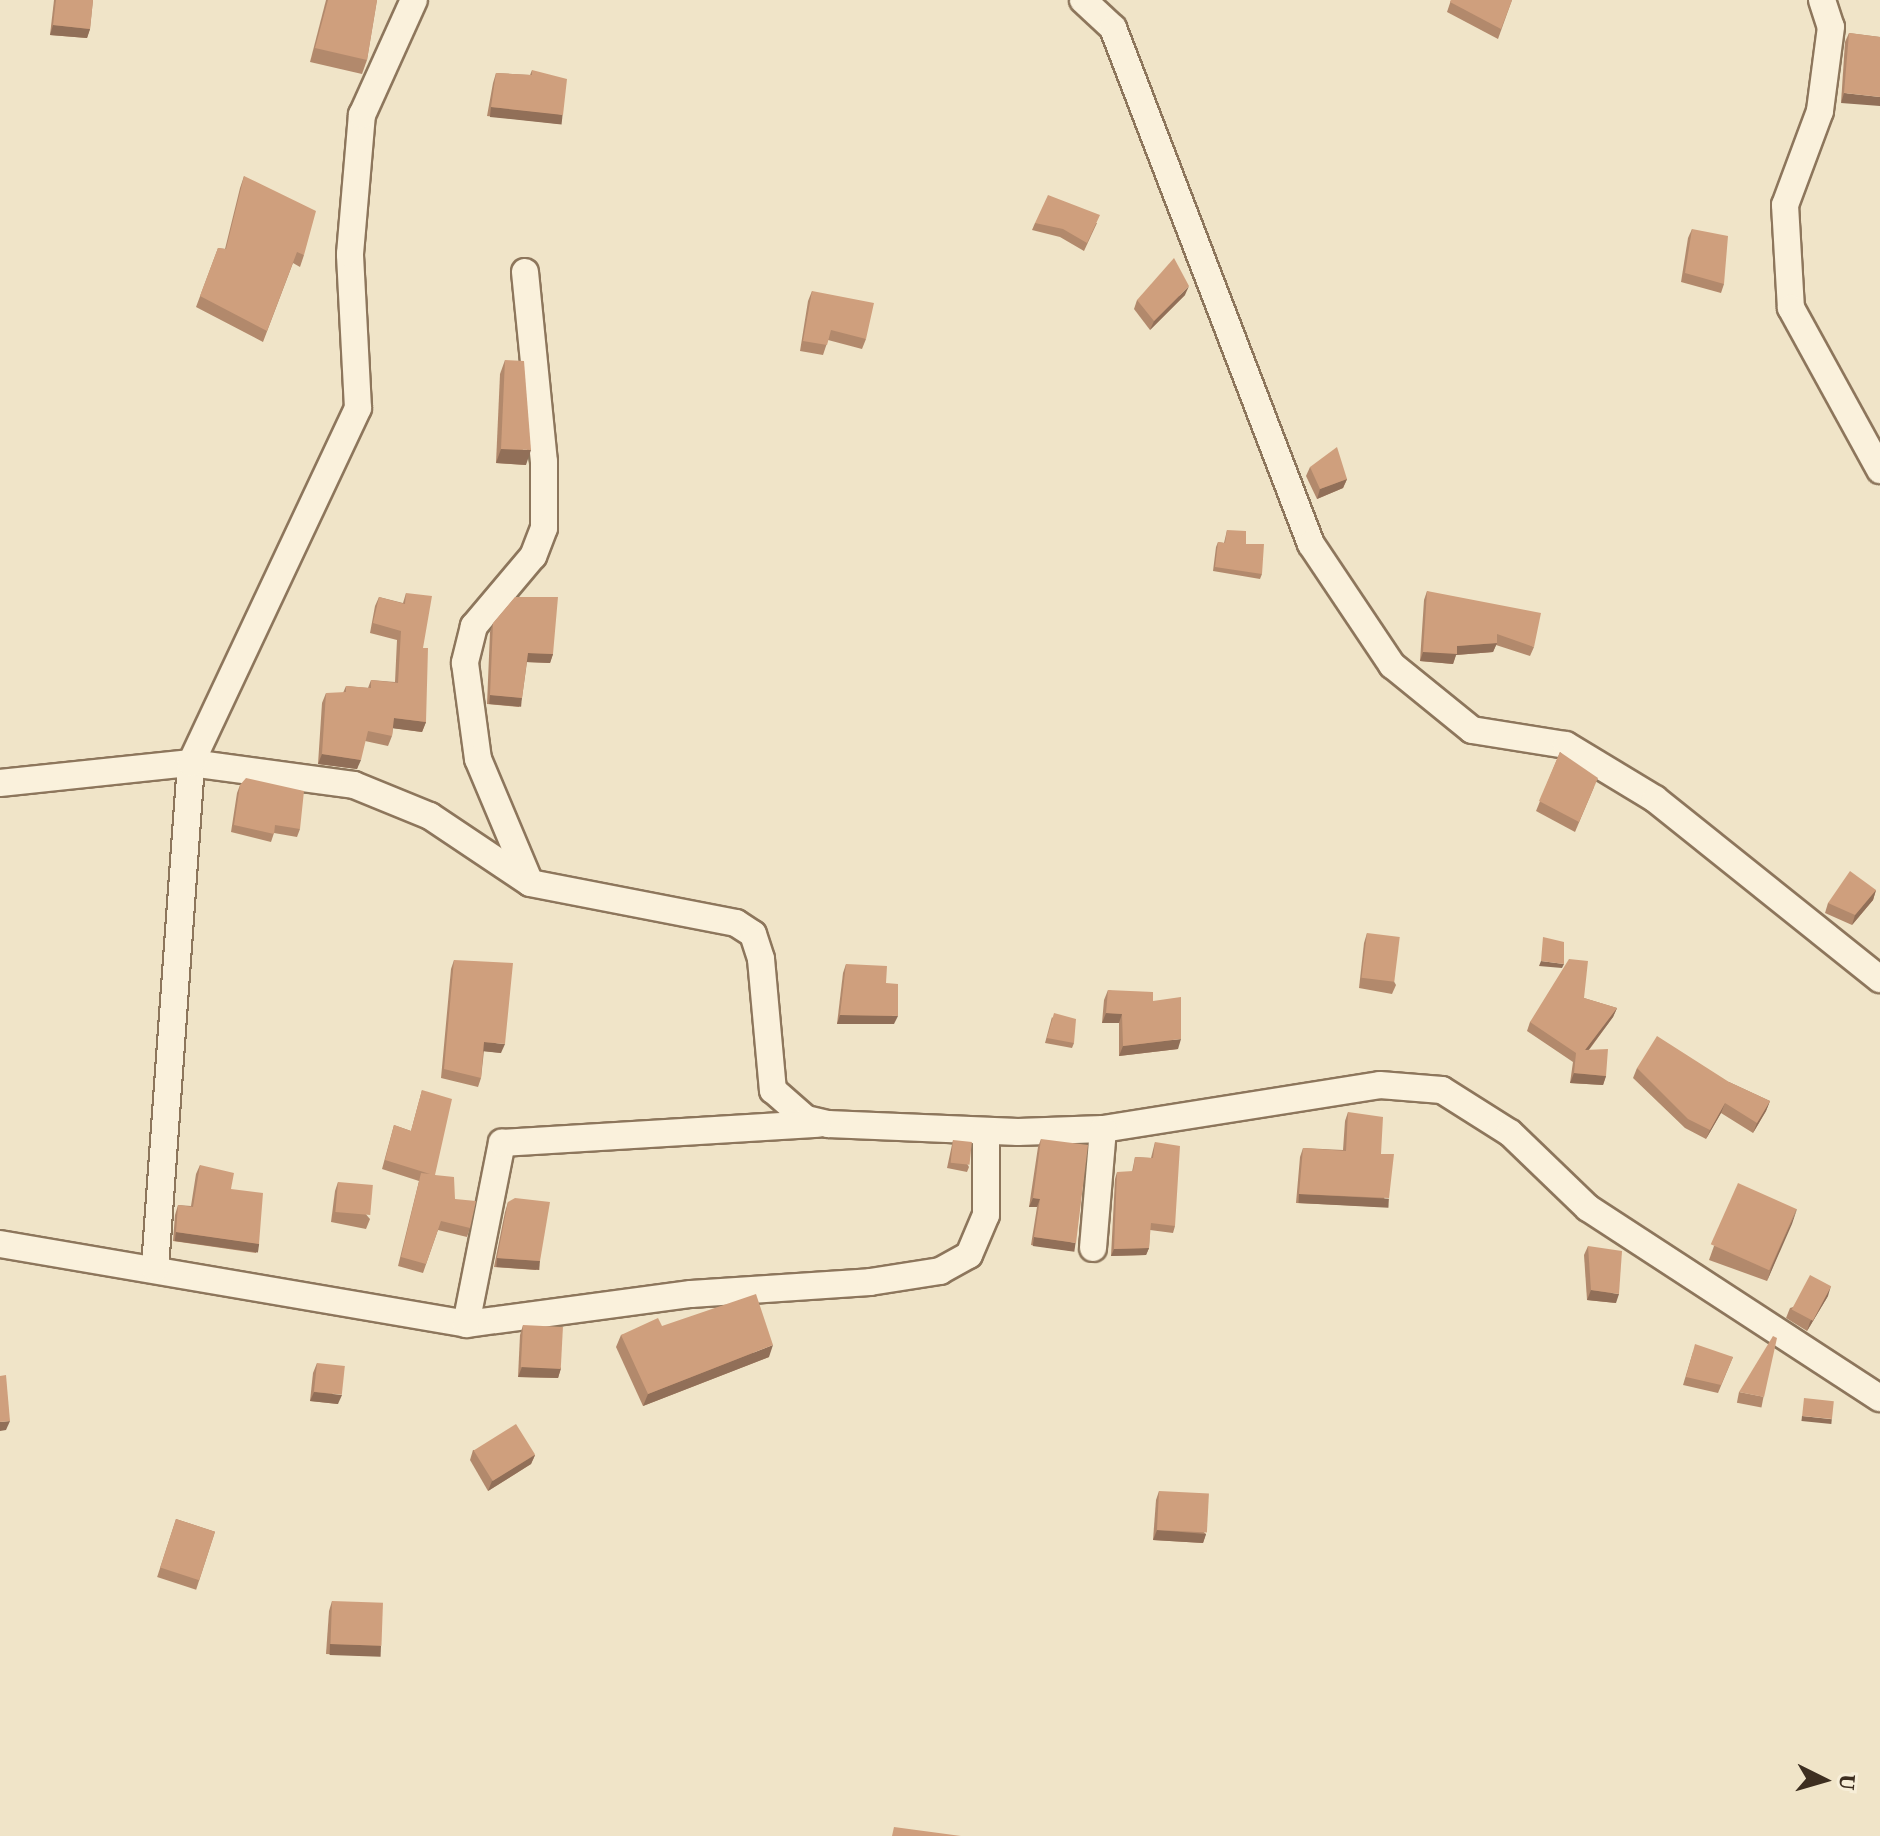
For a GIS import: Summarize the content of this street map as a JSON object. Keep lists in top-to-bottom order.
{
  "north": "right"
}
